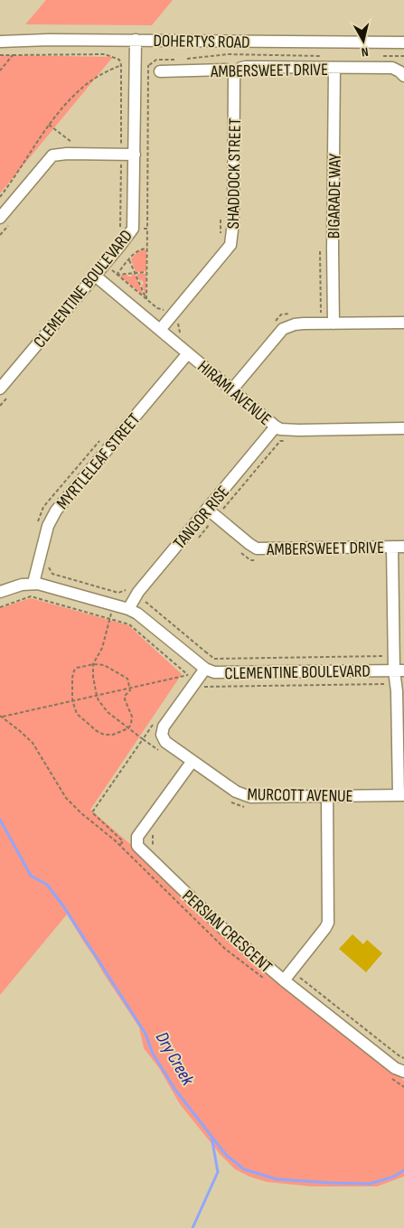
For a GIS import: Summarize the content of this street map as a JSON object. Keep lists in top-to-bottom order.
{
  "streets": {
    "street": [
      "DOHERTYS ROAD",
      "AMBERSWEET DRIVE",
      "SHADDOCK STREET",
      "BIGARADE WAY",
      "CLEMENTINE BOULEVARD",
      "HIRAMI AVENUE",
      "MYRTLELEAF STREET",
      "TANGOR RISE",
      "MURCOTT AVENUE",
      "PERSIAN CRESCENT"
    ]
  },
  "crossings": [
    ["DOHERTYS ROAD", "CLEMENTINE BOULEVARD"],
    ["AMBERSWEET DRIVE", "SHADDOCK STREET"],
    ["AMBERSWEET DRIVE", "BIGARADE WAY"],
    ["AMBERSWEET DRIVE", "TANGOR RISE"],
    ["SHADDOCK STREET", "HIRAMI AVENUE"],
    ["CLEMENTINE BOULEVARD", "HIRAMI AVENUE"],
    ["HIRAMI AVENUE", "MYRTLELEAF STREET"],
    ["HIRAMI AVENUE", "TANGOR RISE"],
    ["MURCOTT AVENUE", "PERSIAN CRESCENT"]
  ],
  "water": ["Dry Creek"],
  "north": "bottom"
}
